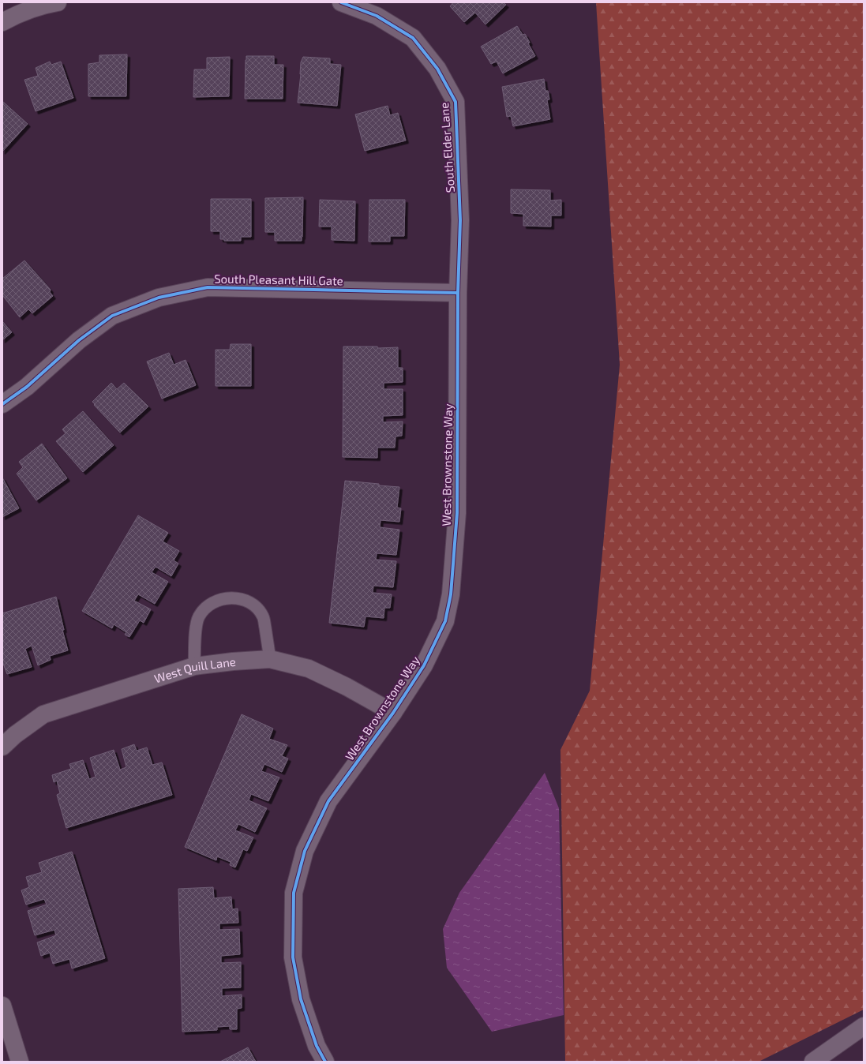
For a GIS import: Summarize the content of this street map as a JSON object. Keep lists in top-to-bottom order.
{
  "streets": {
    "street": [
      "South Elder Lane",
      "South Pleasant Hill Gate",
      "West Brownstone Way",
      "West Quill Lane"
    ]
  },
  "crossings": [
    ["South Elder Lane", "South Pleasant Hill Gate"],
    ["South Elder Lane", "West Brownstone Way"],
    ["South Pleasant Hill Gate", "West Brownstone Way"],
    ["West Brownstone Way", "West Quill Lane"]
  ]
}
